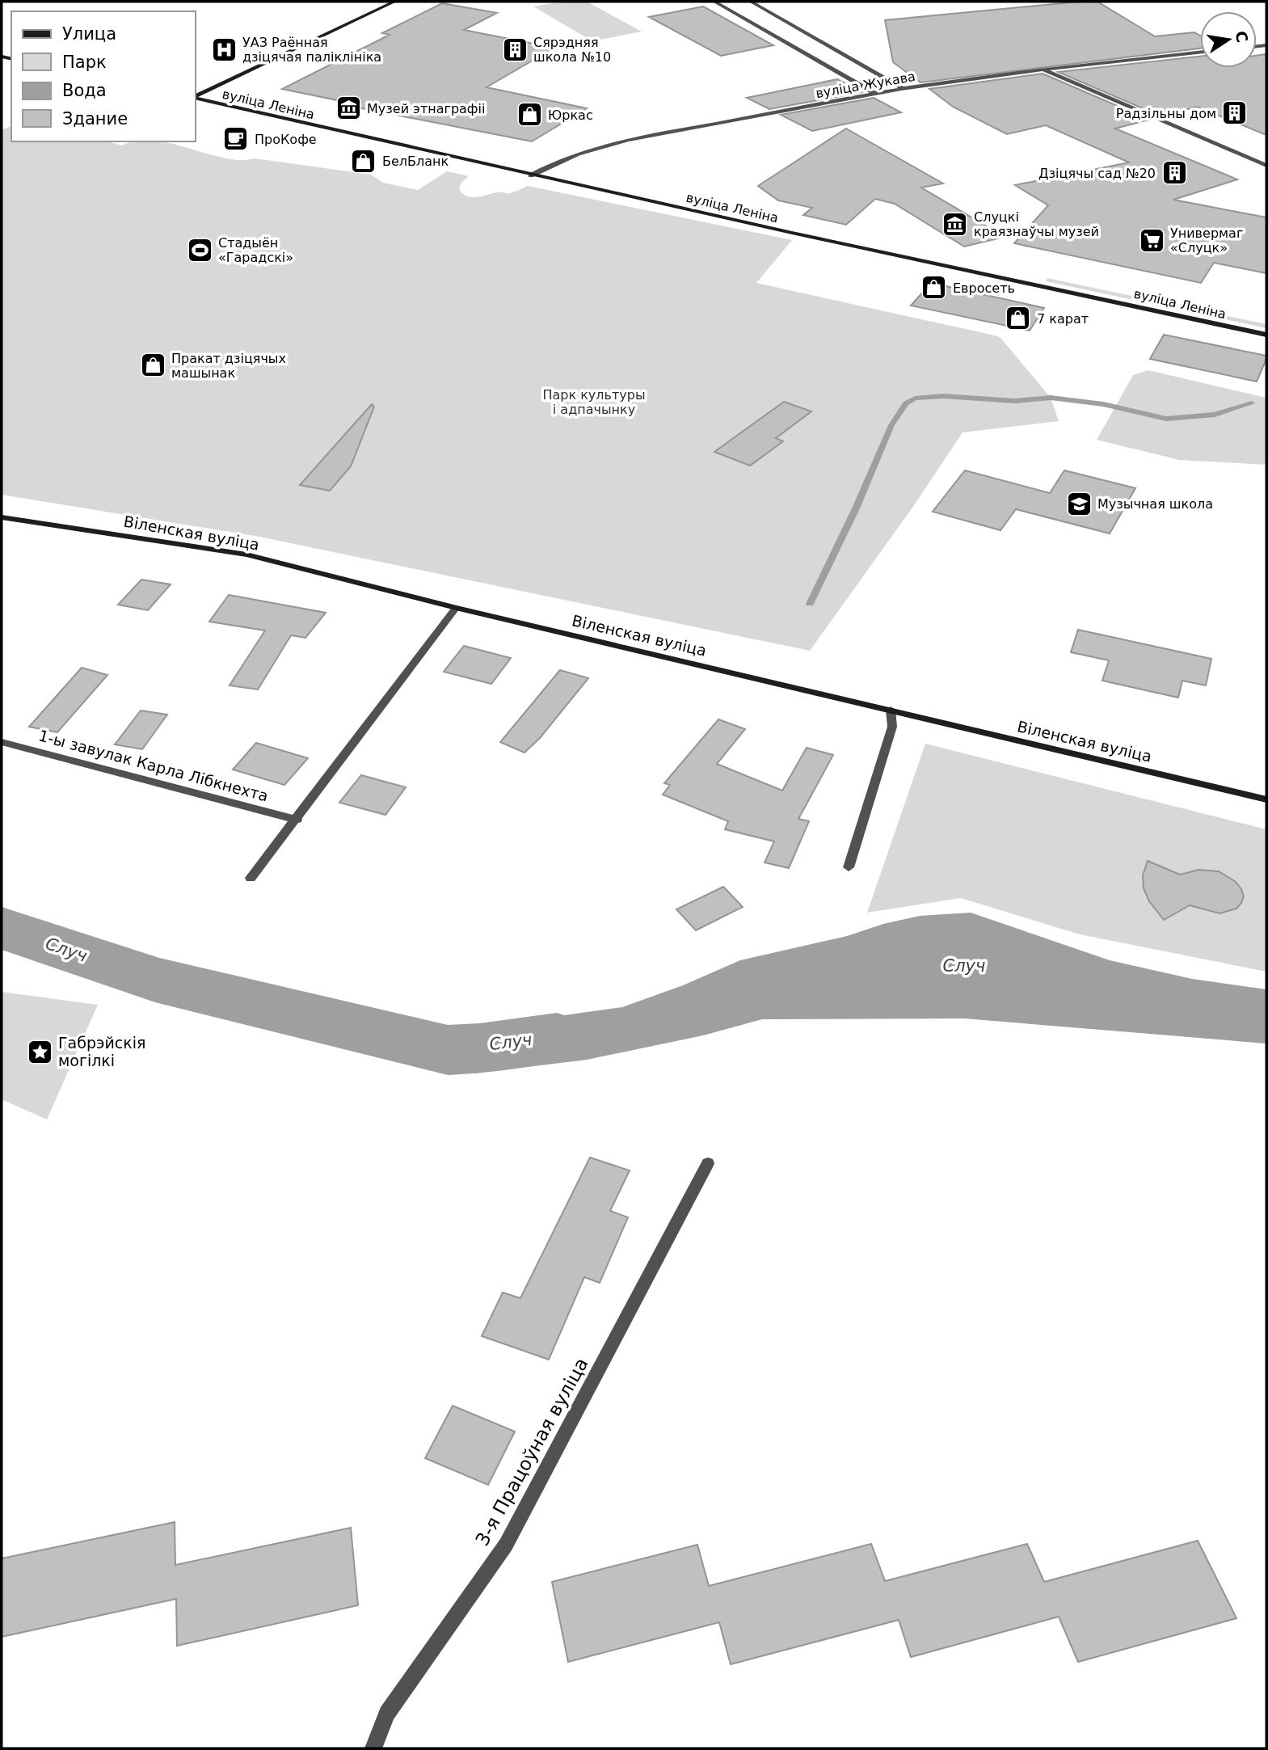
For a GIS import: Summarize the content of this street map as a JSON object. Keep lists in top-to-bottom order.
{
  "streets": {
    "main road": ["вуліца Леніна", "Віленская вуліца"],
    "street": ["вуліца Жукава", "1-ы завулак Карла Лібкнехта", "3-я Працоўная вуліца"]
  },
  "crossings": [
    ["вуліца Жукава", "вуліца Леніна"]
  ],
  "water": ["Случ"],
  "parks": ["Парк культуры і адпачынку"],
  "places": {
    "hospital": ["УАЗ Раённая дзіцячая паліклініка"],
    "building": ["Сярэдняя школа №10", "Радзільны дом", "Дзіцячы сад №20"],
    "museum": ["Музей этнаграфіі", "Слуцкі краязнаўчы музей"],
    "shop": [
      "Юркас",
      "БелБланк",
      "Евросеть",
      "7 карат",
      "Пракат дзіцячых машынак"
    ],
    "cafe": ["ПроКофе"],
    "supermarket": ["Универмаг «Слуцк»"],
    "sports": ["Стадыён «Гарадскі»"],
    "school or university": ["Музычная школа"],
    "place": ["Габрэйскія могілкі"]
  },
  "legend": [
    "Улица",
    "Парк",
    "Вода",
    "Здание"
  ],
  "north": "right"
}
